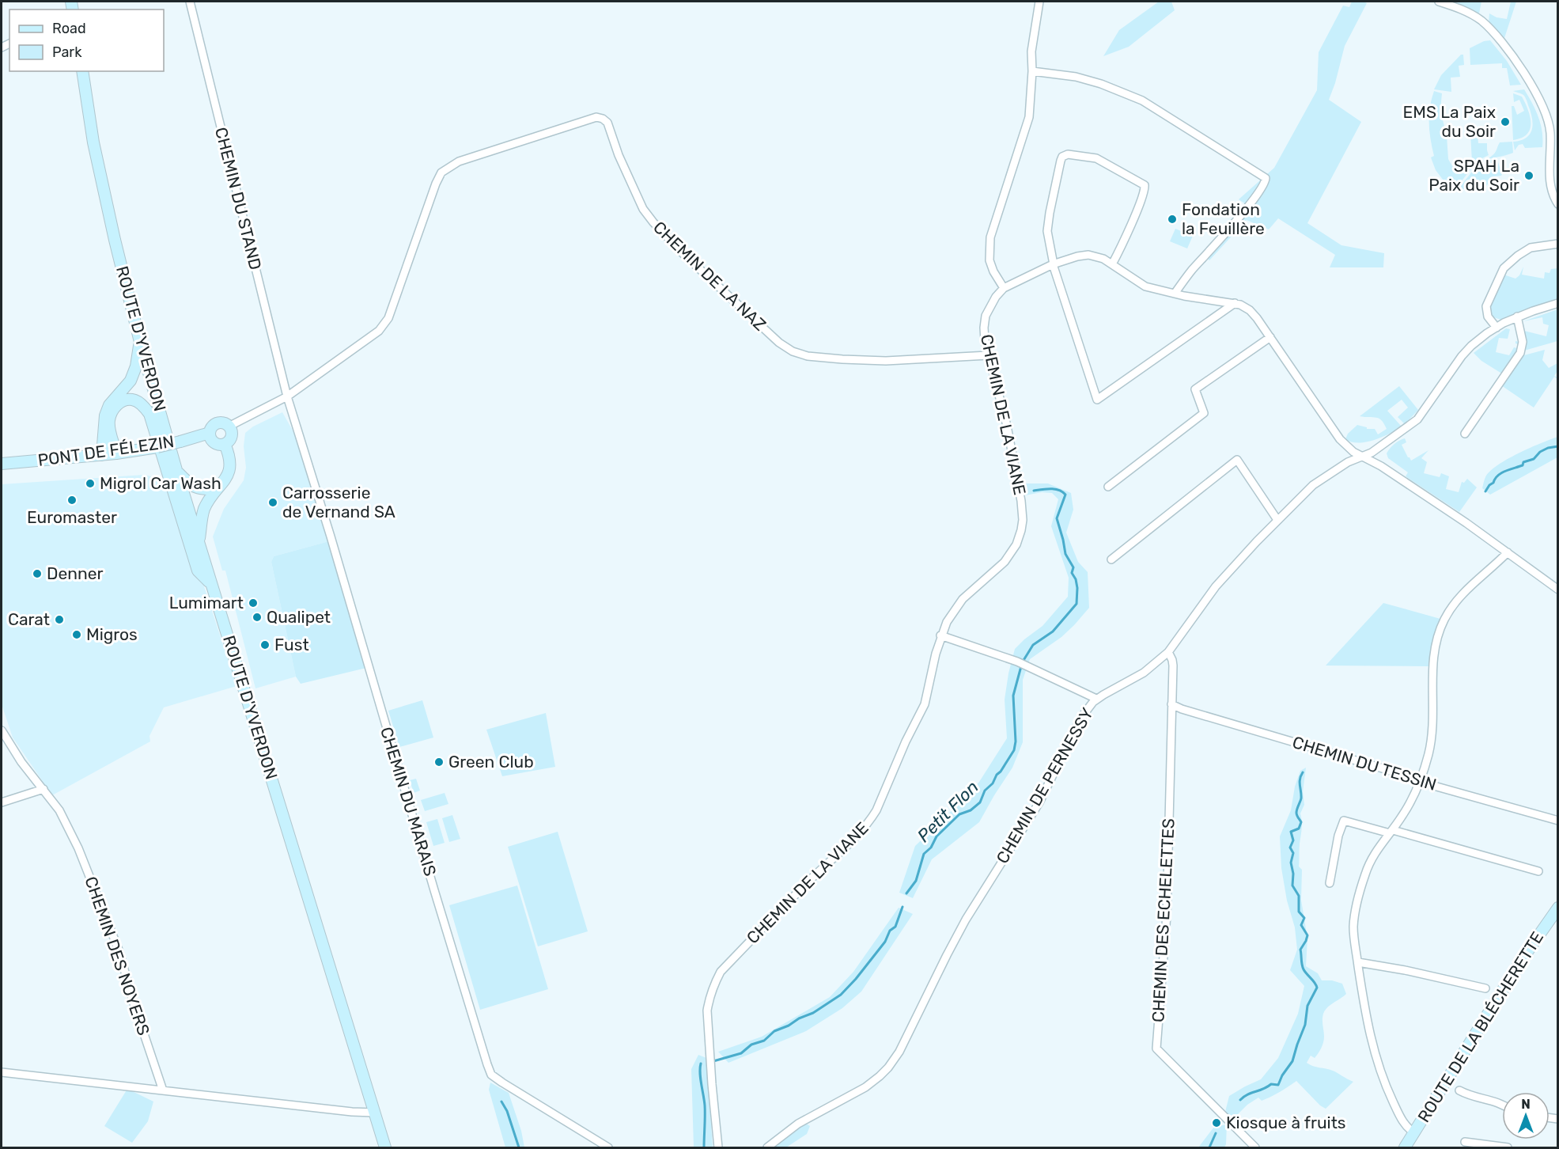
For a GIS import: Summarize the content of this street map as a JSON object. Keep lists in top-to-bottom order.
{
  "streets": {
    "main road": ["ROUTE D'YVERDON", "PONT DE FÉLEZIN", "ROUTE DE LA BLÉCHERETTE"],
    "street": [
      "CHEMIN DU STAND",
      "CHEMIN DE LA NAZ",
      "CHEMIN DE LA VIANE",
      "CHEMIN DU TESSIN",
      "CHEMIN DE PERNESSY",
      "CHEMIN DU MARAIS",
      "CHEMIN DES ECHELETTES",
      "CHEMIN DES NOYERS"
    ]
  },
  "crossings": [
    ["CHEMIN DU STAND", "CHEMIN DE LA NAZ"],
    ["CHEMIN DU STAND", "CHEMIN DU MARAIS"],
    ["CHEMIN DE LA NAZ", "CHEMIN DE LA VIANE"],
    ["CHEMIN DE LA NAZ", "CHEMIN DU MARAIS"],
    ["CHEMIN DE LA VIANE", "CHEMIN DE PERNESSY"],
    ["CHEMIN DU TESSIN", "CHEMIN DES ECHELETTES"],
    ["CHEMIN DE PERNESSY", "CHEMIN DES ECHELETTES"]
  ],
  "water": ["Petit Flon"],
  "places": [
    "EMS La Paix du Soir",
    "SPAH La Paix du Soir",
    "Fondation la Feuillère",
    "Migrol Car Wash",
    "Euromaster",
    "Carrosserie de Vernand SA",
    "Denner",
    "Lumimart",
    "Qualipet",
    "Carat",
    "Migros",
    "Fust",
    "Green Club",
    "Kiosque à fruits"
  ],
  "legend": ["Road", "Park"],
  "north": "top"
}
